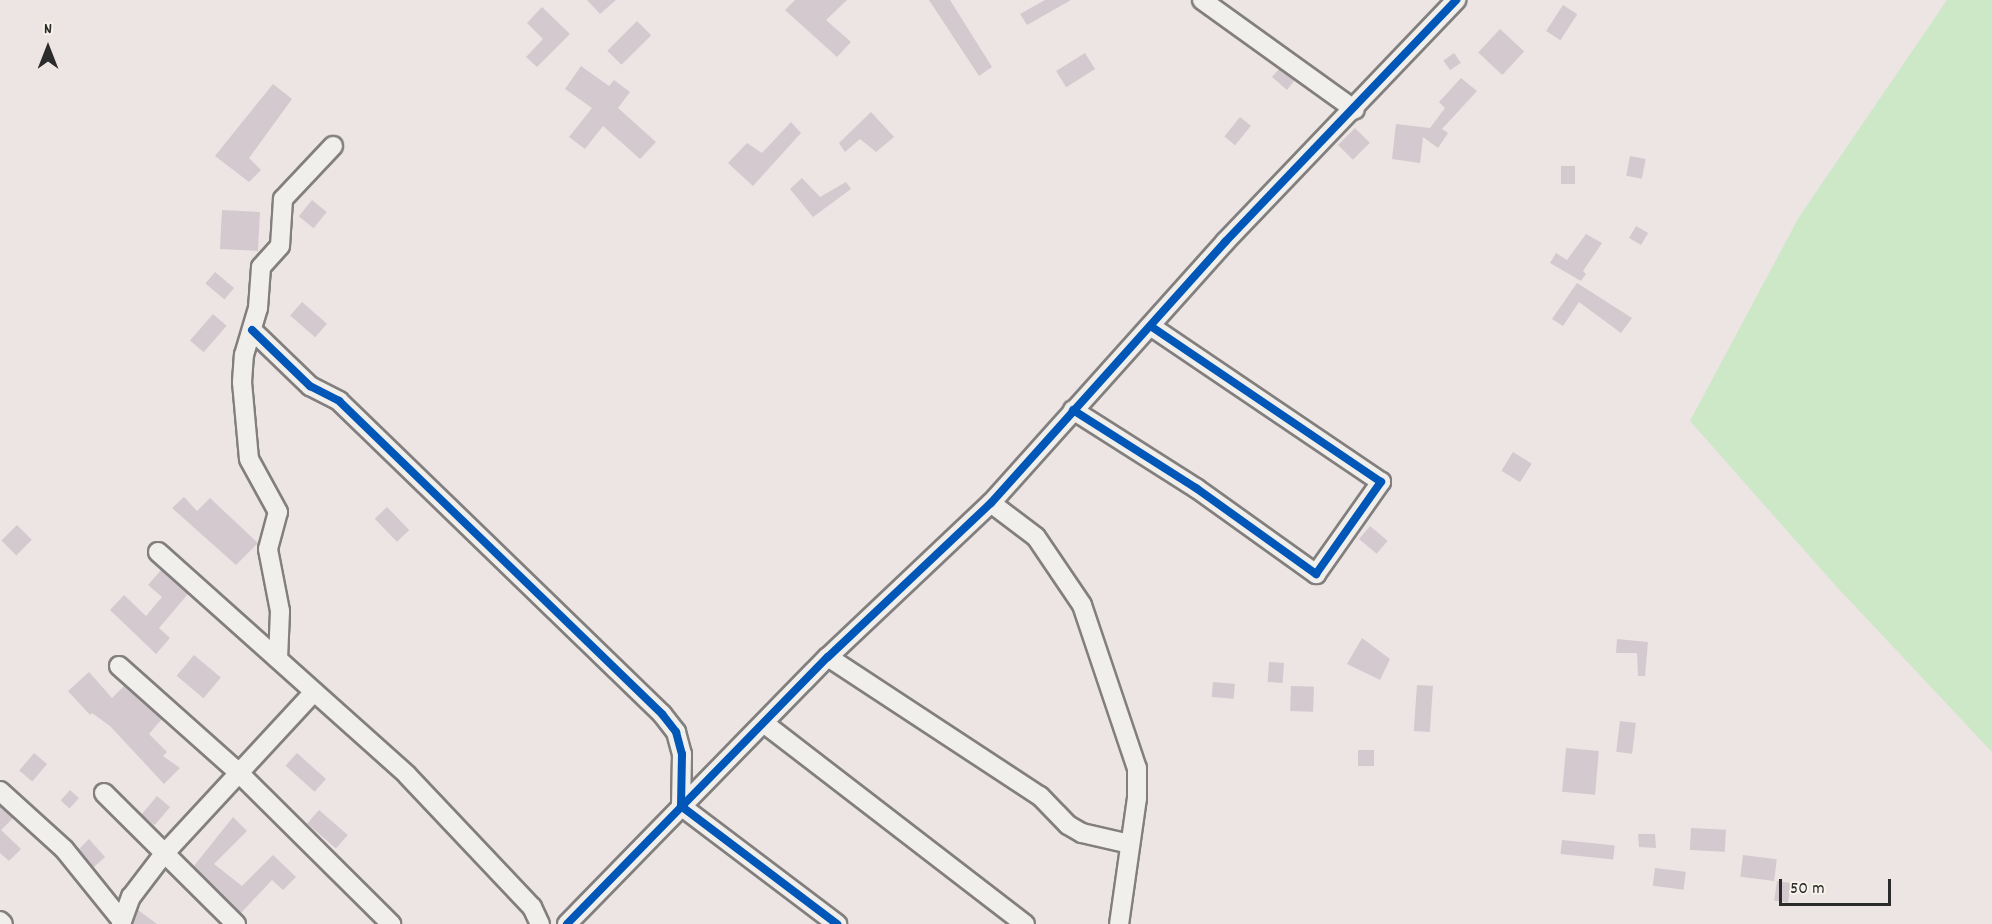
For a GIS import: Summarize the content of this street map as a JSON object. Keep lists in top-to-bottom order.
{
  "scale_bar": "50 m",
  "north": "top"
}
